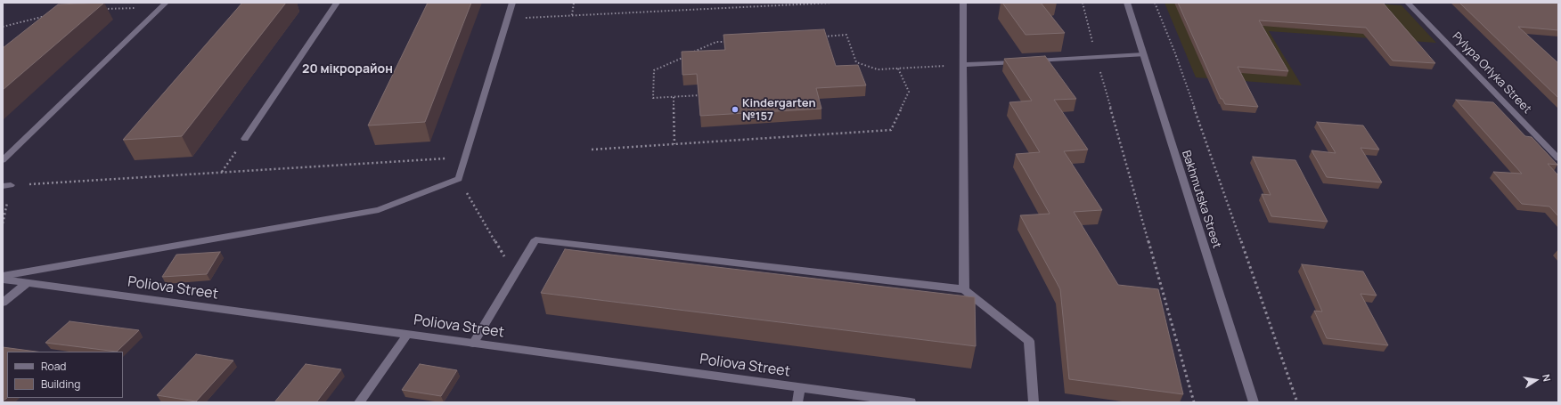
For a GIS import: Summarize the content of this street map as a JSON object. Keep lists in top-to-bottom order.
{
  "streets": {
    "street": ["Pylypa Orlyka Street", "Bakhmutska Street", "Poliova Street"]
  },
  "districts": ["20 мікрорайон"],
  "places": ["Kindergarten №157"],
  "legend": ["Road", "Building"],
  "north": "right"
}
